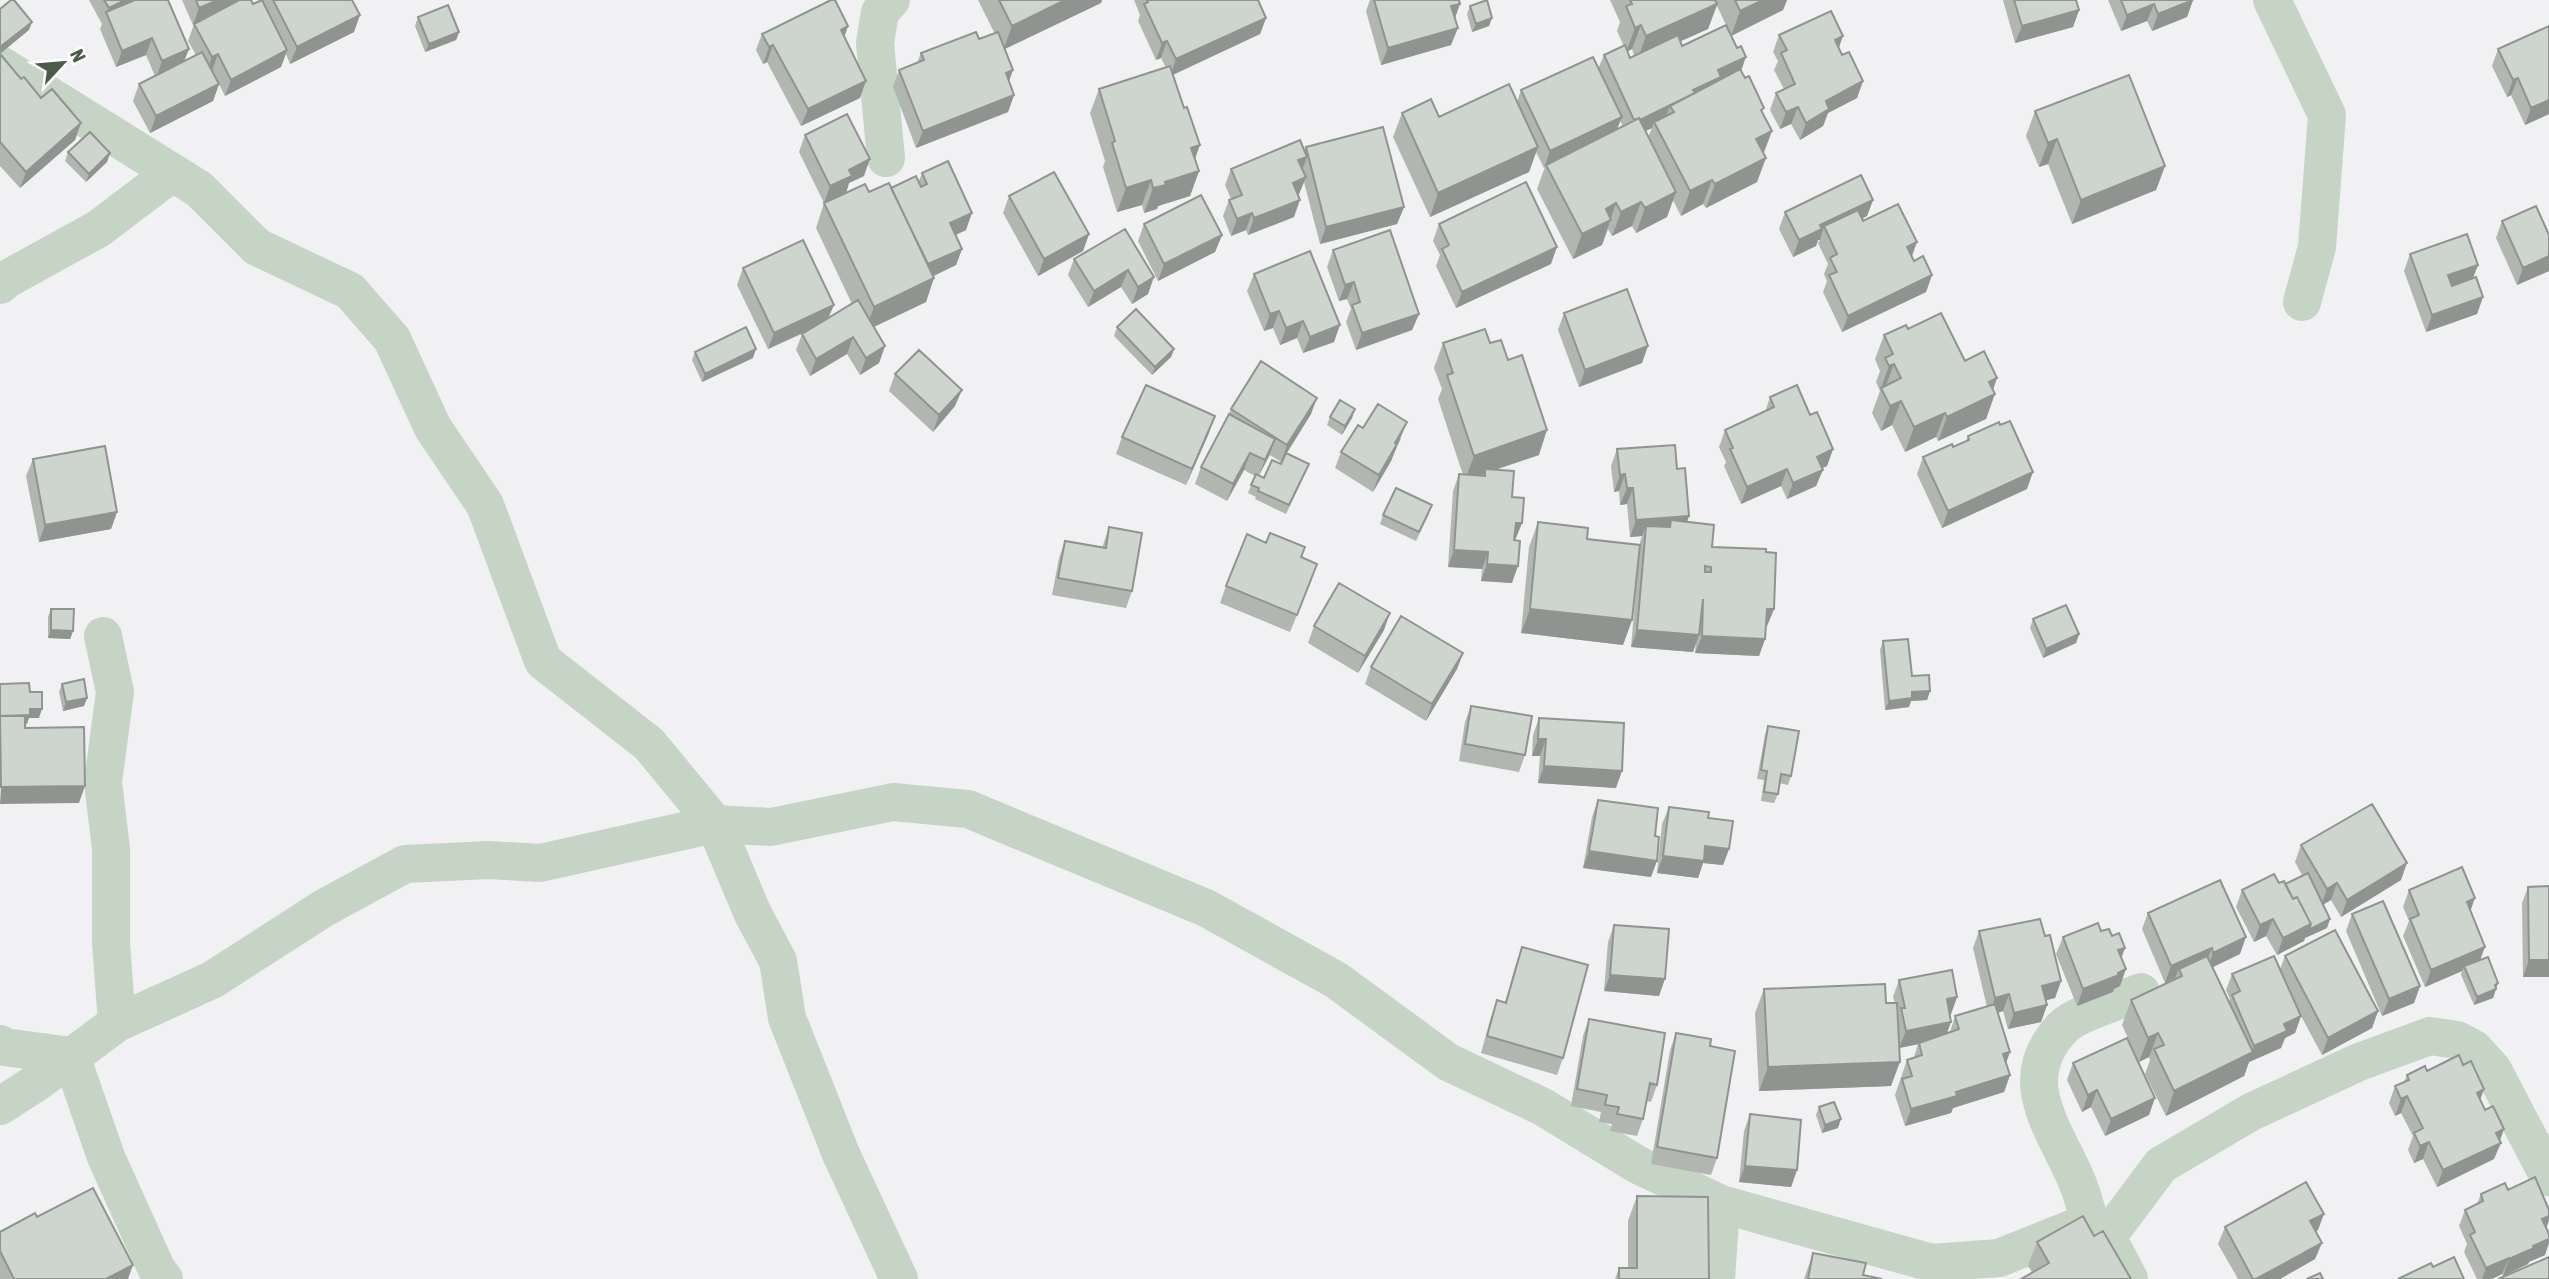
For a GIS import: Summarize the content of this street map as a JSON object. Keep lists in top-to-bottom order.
{
  "north": "top right"
}
